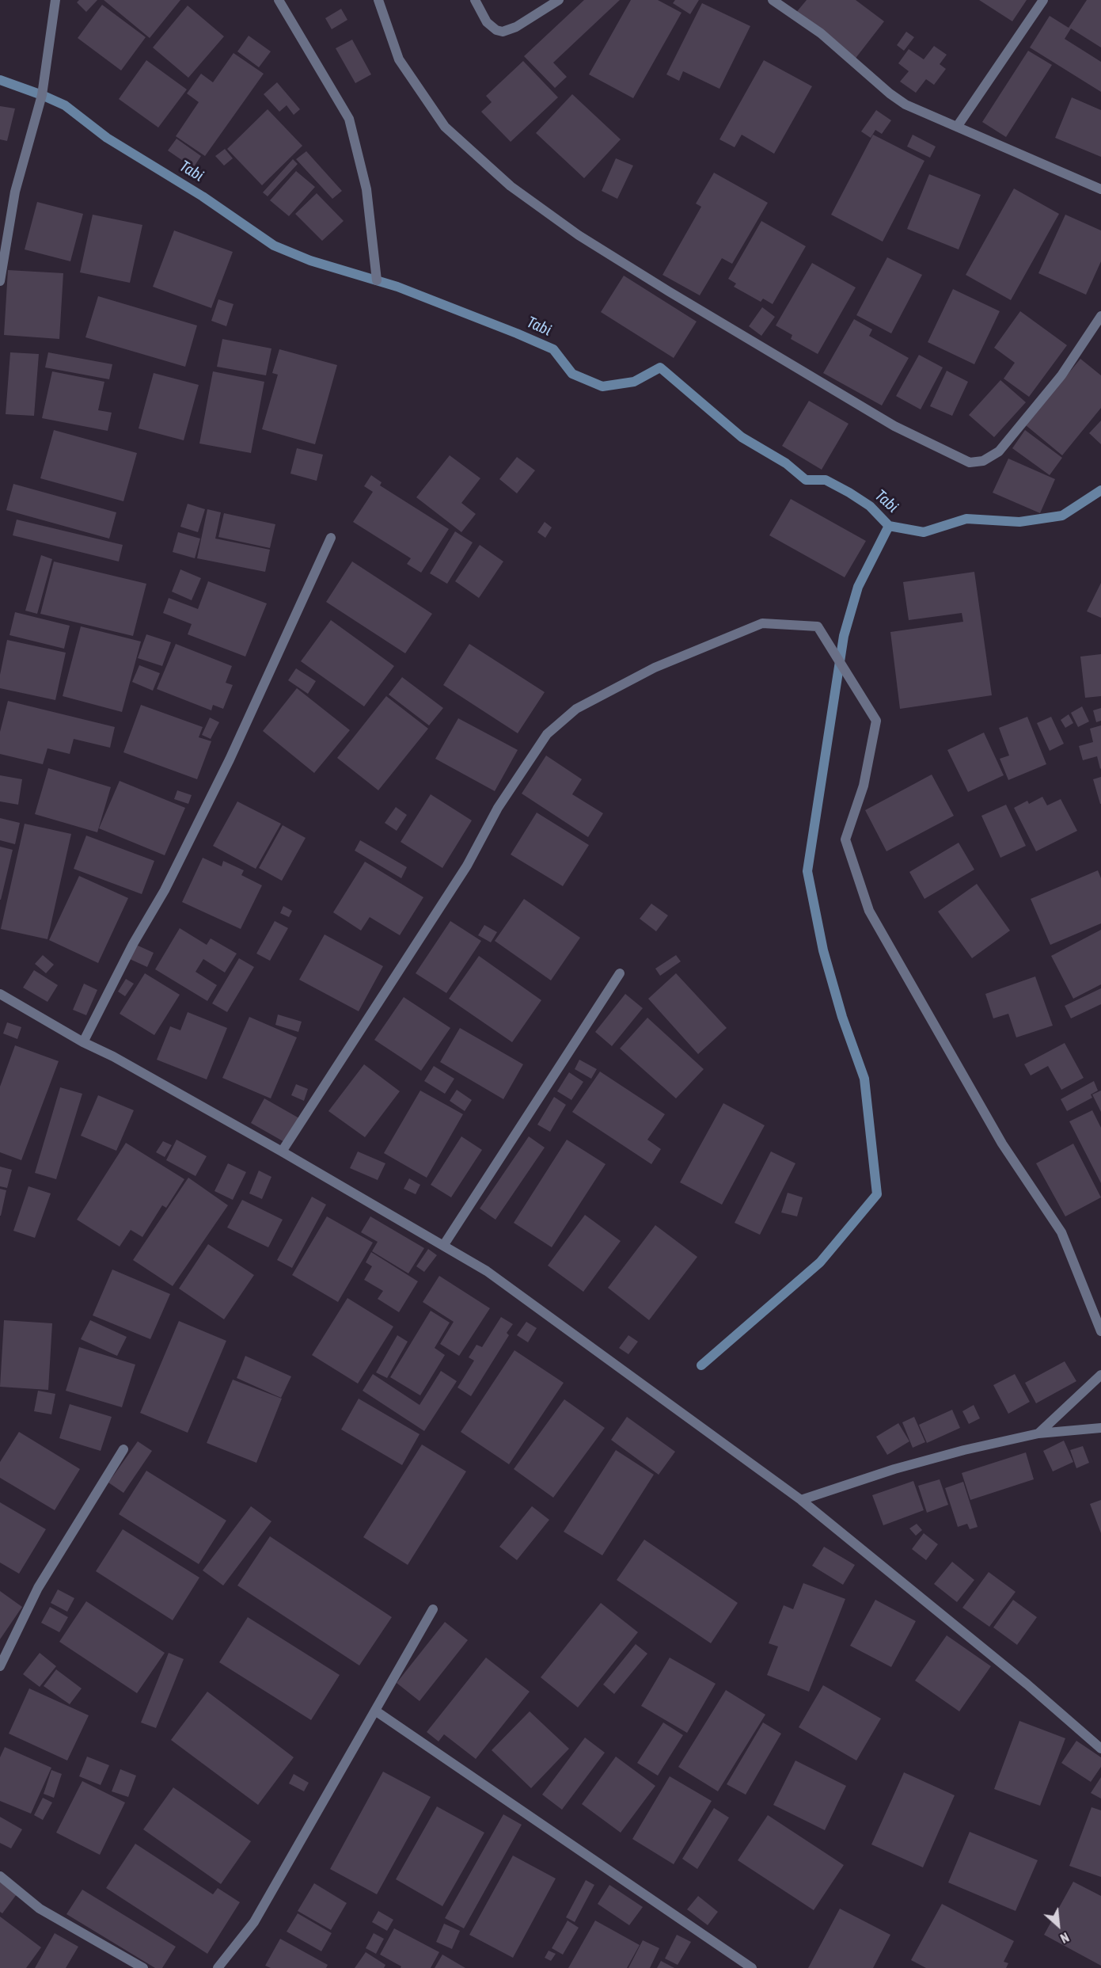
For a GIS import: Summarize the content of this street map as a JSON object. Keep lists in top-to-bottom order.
{
  "water": ["Tabi"],
  "north": "bottom right"
}
